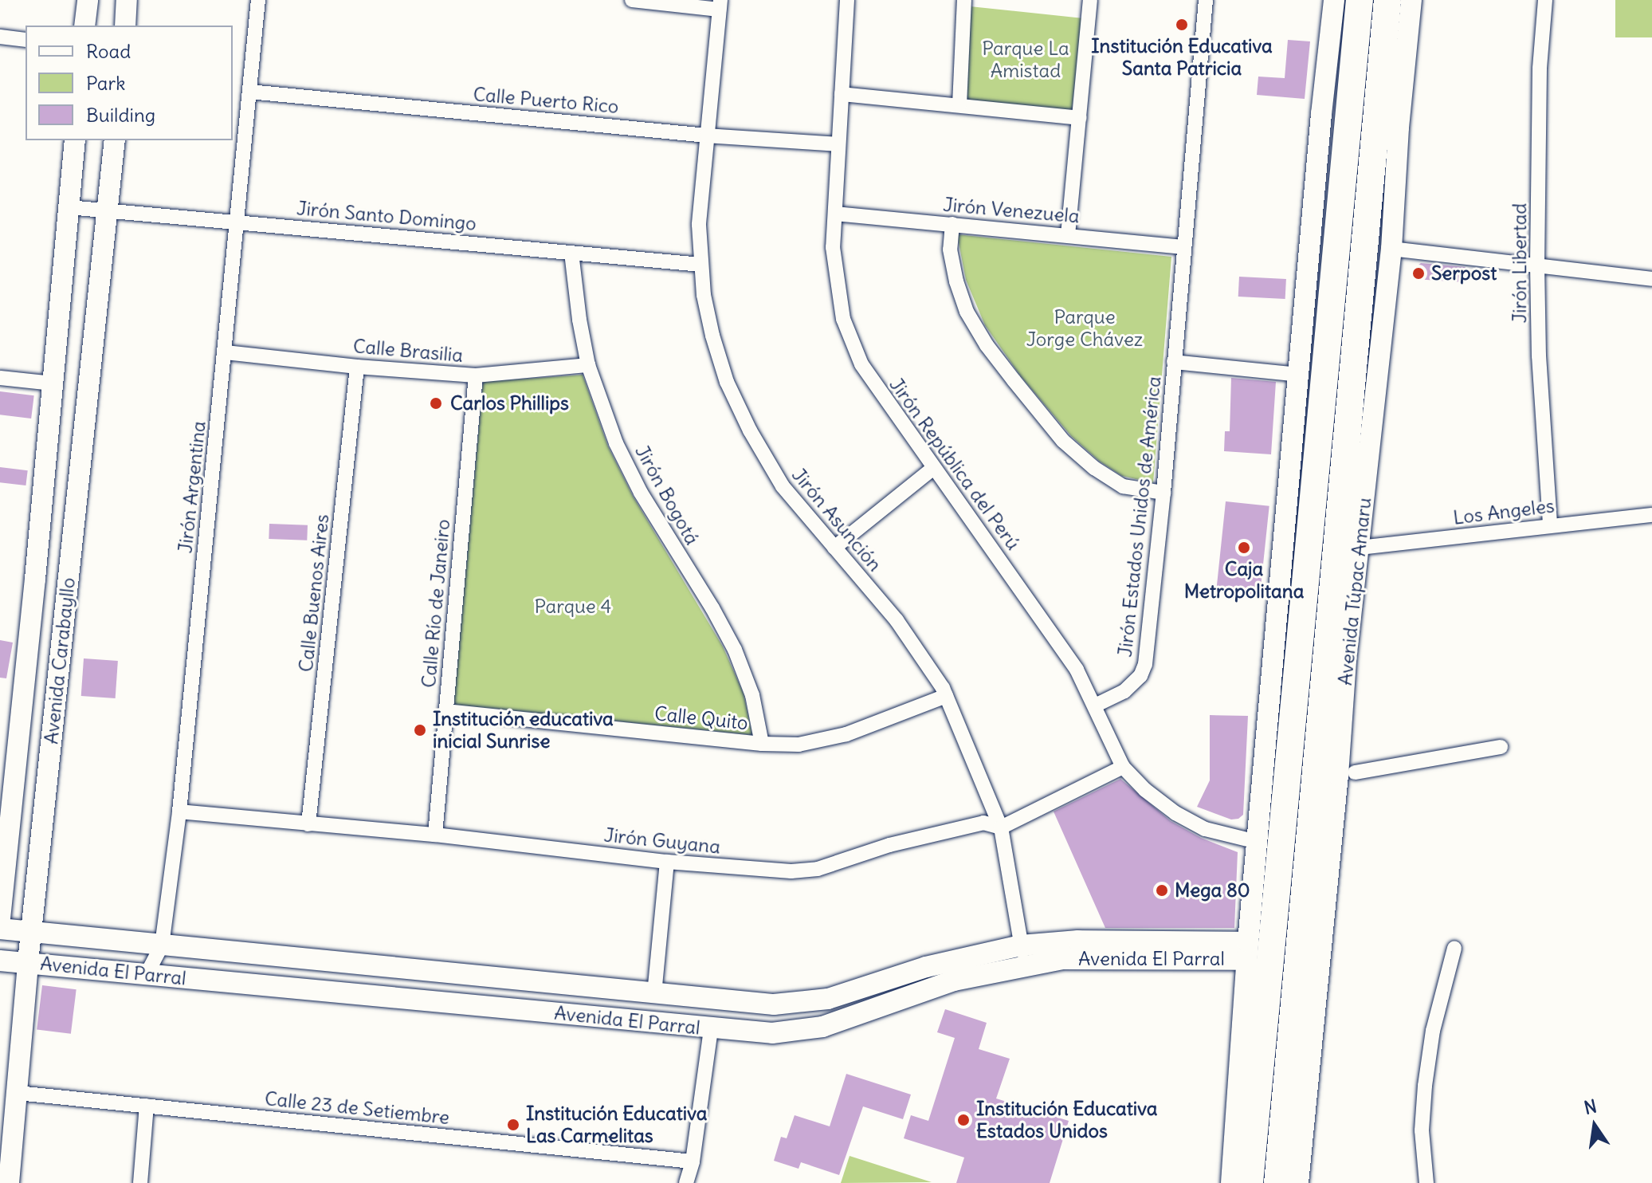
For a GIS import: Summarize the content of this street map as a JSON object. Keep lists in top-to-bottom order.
{
  "streets": {
    "highway": ["Avenida Túpac Amaru"],
    "main road": ["Avenida Carabayllo", "Avenida El Parral"],
    "street": [
      "Calle Puerto Rico",
      "Jirón Venezuela",
      "Jirón Santo Domingo",
      "Jirón Libertad",
      "Calle Brasilia",
      "Jirón República del Perú",
      "Jirón Argentina",
      "Jirón Bogotá",
      "Los Angeles",
      "Jirón Estados Unidos de América",
      "Jirón Asunción",
      "Calle Buenos Aires",
      "Calle Río de Janeiro",
      "Calle Quito",
      "Jirón Guyana",
      "Calle 23 de Setiembre"
    ]
  },
  "crossings": [
    ["Calle Puerto Rico", "Jirón República del Perú"],
    ["Calle Puerto Rico", "Jirón Argentina"],
    ["Calle Puerto Rico", "Jirón Asunción"],
    ["Jirón Venezuela", "Jirón República del Perú"],
    ["Jirón Venezuela", "Jirón Estados Unidos de América"],
    ["Jirón Santo Domingo", "Jirón Argentina"],
    ["Jirón Santo Domingo", "Jirón Bogotá"],
    ["Jirón Santo Domingo", "Jirón Asunción"],
    ["Jirón Santo Domingo", "Avenida Carabayllo"],
    ["Jirón Libertad", "Los Angeles"],
    ["Calle Brasilia", "Jirón Argentina"],
    ["Calle Brasilia", "Jirón Bogotá"],
    ["Calle Brasilia", "Calle Buenos Aires"],
    ["Calle Brasilia", "Calle Río de Janeiro"],
    ["Jirón República del Perú", "Jirón Estados Unidos de América"],
    ["Jirón República del Perú", "Jirón Guyana"],
    ["Jirón Argentina", "Jirón Guyana"],
    ["Jirón Argentina", "Avenida El Parral"],
    ["Jirón Bogotá", "Calle Quito"],
    ["Los Angeles", "Avenida Túpac Amaru"],
    ["Jirón Asunción", "Calle Quito"],
    ["Jirón Asunción", "Jirón Guyana"],
    ["Jirón Asunción", "Avenida El Parral"],
    ["Calle Buenos Aires", "Jirón Guyana"],
    ["Calle Río de Janeiro", "Calle Quito"],
    ["Calle Río de Janeiro", "Jirón Guyana"],
    ["Avenida Carabayllo", "Avenida El Parral"],
    ["Avenida Carabayllo", "Calle 23 de Setiembre"]
  ],
  "parks": ["Parque La Amistad", "Parque Jorge Chávez", "Parque 4"],
  "places": [
    "Institución Educativa Santa Patricia",
    "Serpost",
    "Carlos Phillips",
    "Caja Metropolitana",
    "Institución educativa inicial Sunrise",
    "Mega 80",
    "Institución Educativa Estados Unidos",
    "Institución Educativa Las Carmelitas"
  ],
  "legend": ["Road", "Park", "Building"],
  "north": "top"
}
